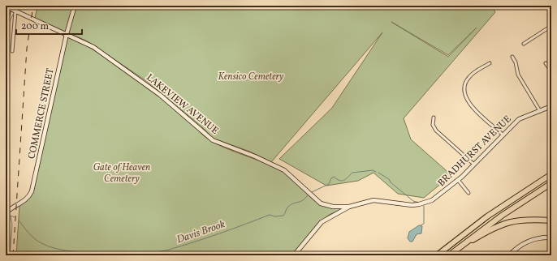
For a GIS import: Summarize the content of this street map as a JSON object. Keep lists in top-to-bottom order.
{
  "streets": {
    "street": ["LAKEVIEW AVENUE", "COMMERCE STREET", "BRADHURST AVENUE"]
  },
  "crossings": [
    ["LAKEVIEW AVENUE", "COMMERCE STREET"],
    ["LAKEVIEW AVENUE", "BRADHURST AVENUE"]
  ],
  "water": ["Davis Brook"],
  "parks": ["Kensico Cemetery", "Gate of Heaven Cemetery"],
  "scale_bar": "200 m"
}
